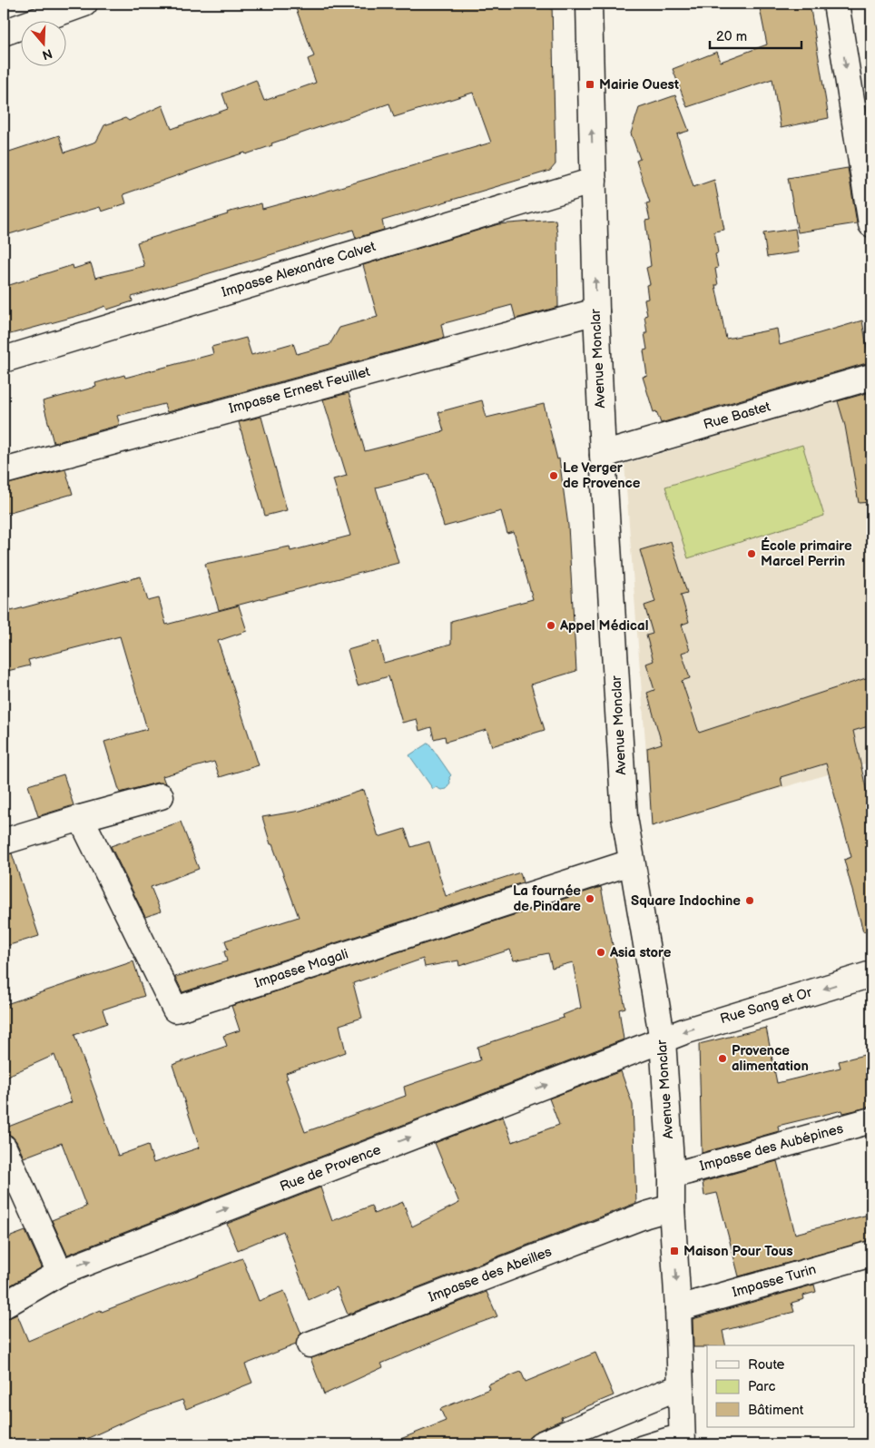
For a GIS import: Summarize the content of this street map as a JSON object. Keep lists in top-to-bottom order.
{
  "streets": {
    "street": [
      "Impasse Alexandre Calvet",
      "Avenue Monclar",
      "Impasse Ernest Feuillet",
      "Rue Bastet",
      "Impasse Magali",
      "Rue Sang et Or",
      "Impasse des Aubépines",
      "Rue de Provence",
      "Impasse des Abeilles",
      "Impasse Turin"
    ]
  },
  "crossings": [
    ["Impasse Alexandre Calvet", "Avenue Monclar"],
    ["Avenue Monclar", "Impasse Ernest Feuillet"],
    ["Avenue Monclar", "Rue Bastet"],
    ["Avenue Monclar", "Impasse Magali"],
    ["Avenue Monclar", "Rue Sang et Or"],
    ["Avenue Monclar", "Impasse des Aubépines"],
    ["Avenue Monclar", "Rue de Provence"],
    ["Avenue Monclar", "Impasse des Abeilles"],
    ["Avenue Monclar", "Impasse Turin"],
    ["Rue Sang et Or", "Rue de Provence"]
  ],
  "one_way": ["Rue Sang et Or", "Rue de Provence"],
  "places": {
    "transit": ["Mairie Ouest", "Maison Pour Tous"],
    "other": [
      "Le Verger de Provence",
      "École primaire Marcel Perrin",
      "Appel Médical",
      "La fournée de Pindare",
      "Square Indochine",
      "Asia store",
      "Provence alimentation"
    ]
  },
  "legend": ["Route", "Parc", "Bâtiment"],
  "scale_bar": "20 m",
  "north": "bottom"
}
